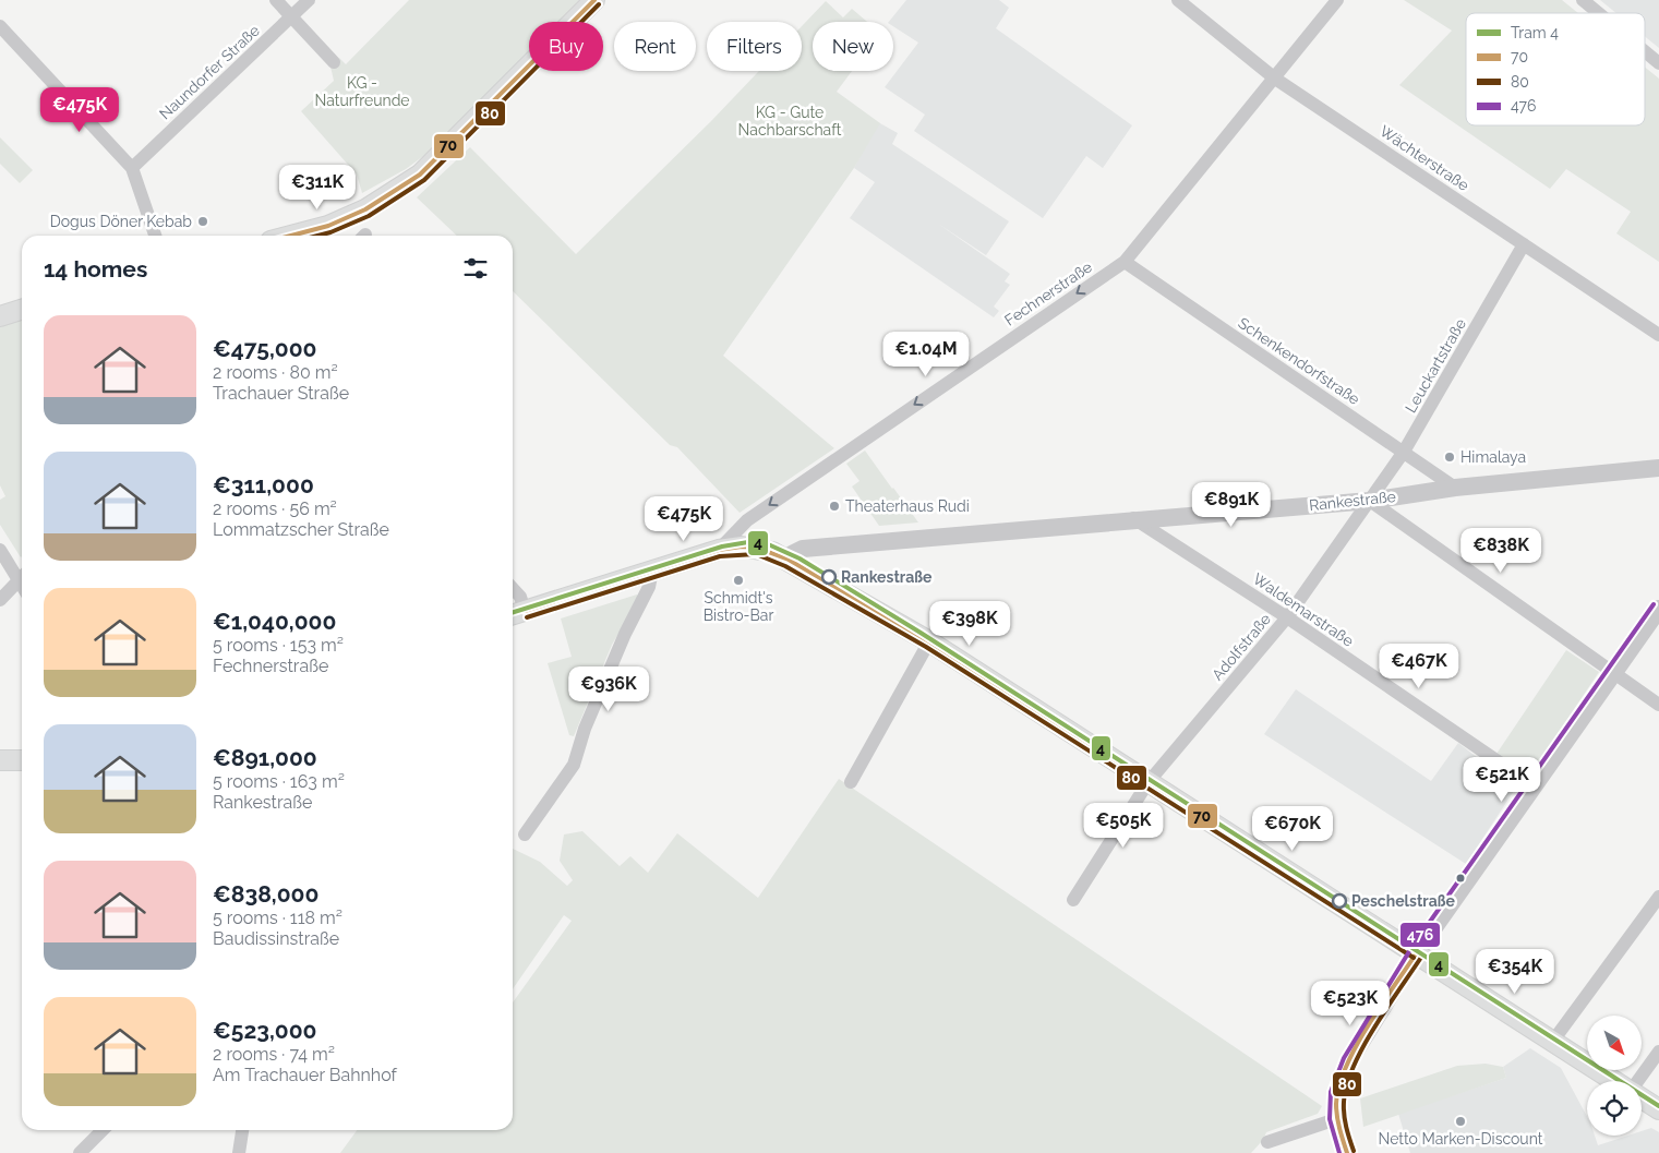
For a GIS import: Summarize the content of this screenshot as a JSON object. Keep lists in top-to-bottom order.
{
  "streets": {
    "street": [
      "Naundorfer Straße",
      "Wächterstraße",
      "Fechnerstraße",
      "Schenkendorfstraße",
      "Leuckartstraße",
      "Rankestraße",
      "Waldemarstraße",
      "Adolfstraße"
    ]
  },
  "crossings": [
    ["Wächterstraße", "Fechnerstraße"],
    ["Wächterstraße", "Leuckartstraße"],
    ["Fechnerstraße", "Schenkendorfstraße"],
    ["Schenkendorfstraße", "Leuckartstraße"],
    ["Schenkendorfstraße", "Rankestraße"],
    ["Leuckartstraße", "Rankestraße"],
    ["Leuckartstraße", "Adolfstraße"],
    ["Rankestraße", "Waldemarstraße"],
    ["Rankestraße", "Adolfstraße"],
    ["Waldemarstraße", "Adolfstraße"]
  ],
  "one_way": ["Fechnerstraße"],
  "parks": ["KG - Naturfreunde", "KG - Gute Nachbarschaft"],
  "places": [
    "Dogus Döner Kebab",
    "Himalaya",
    "Theaterhaus Rudi",
    "Rankestraße",
    "Schmidt's Bistro-Bar",
    "Peschelstraße",
    "Netto Marken-Discount"
  ],
  "lines": [
    "transit line 70",
    "transit line 80",
    "tram line 4",
    "transit line 476"
  ],
  "legend": [
    "Tram 4",
    "70",
    "80",
    "476"
  ],
  "north": "bottom right",
  "page": {
    "chip": [
      "Buy",
      "Rent",
      "Filters",
      "New"
    ],
    "price": [
      "€475K",
      "€311K",
      "€1.04M",
      "€891K",
      "€475K",
      "€838K",
      "€398K",
      "€467K",
      "€936K",
      "€521K",
      "€505K",
      "€670K",
      "€354K",
      "€523K"
    ],
    "heading": "14 homes",
    "list": [
      {
        "name": "€475,000",
        "note": "2 rooms · 80 m² · Trachauer Straße"
      },
      {
        "name": "€311,000",
        "note": "2 rooms · 56 m² · Lommatzscher Straße"
      },
      {
        "name": "€1,040,000",
        "note": "5 rooms · 153 m² · Fechnerstraße"
      },
      {
        "name": "€891,000",
        "note": "5 rooms · 163 m² · Rankestraße"
      },
      {
        "name": "€838,000",
        "note": "5 rooms · 118 m² · Baudissinstraße"
      },
      {
        "name": "€523,000",
        "note": "2 rooms · 74 m² · Am Trachauer Bahnhof"
      }
    ]
  }
}
